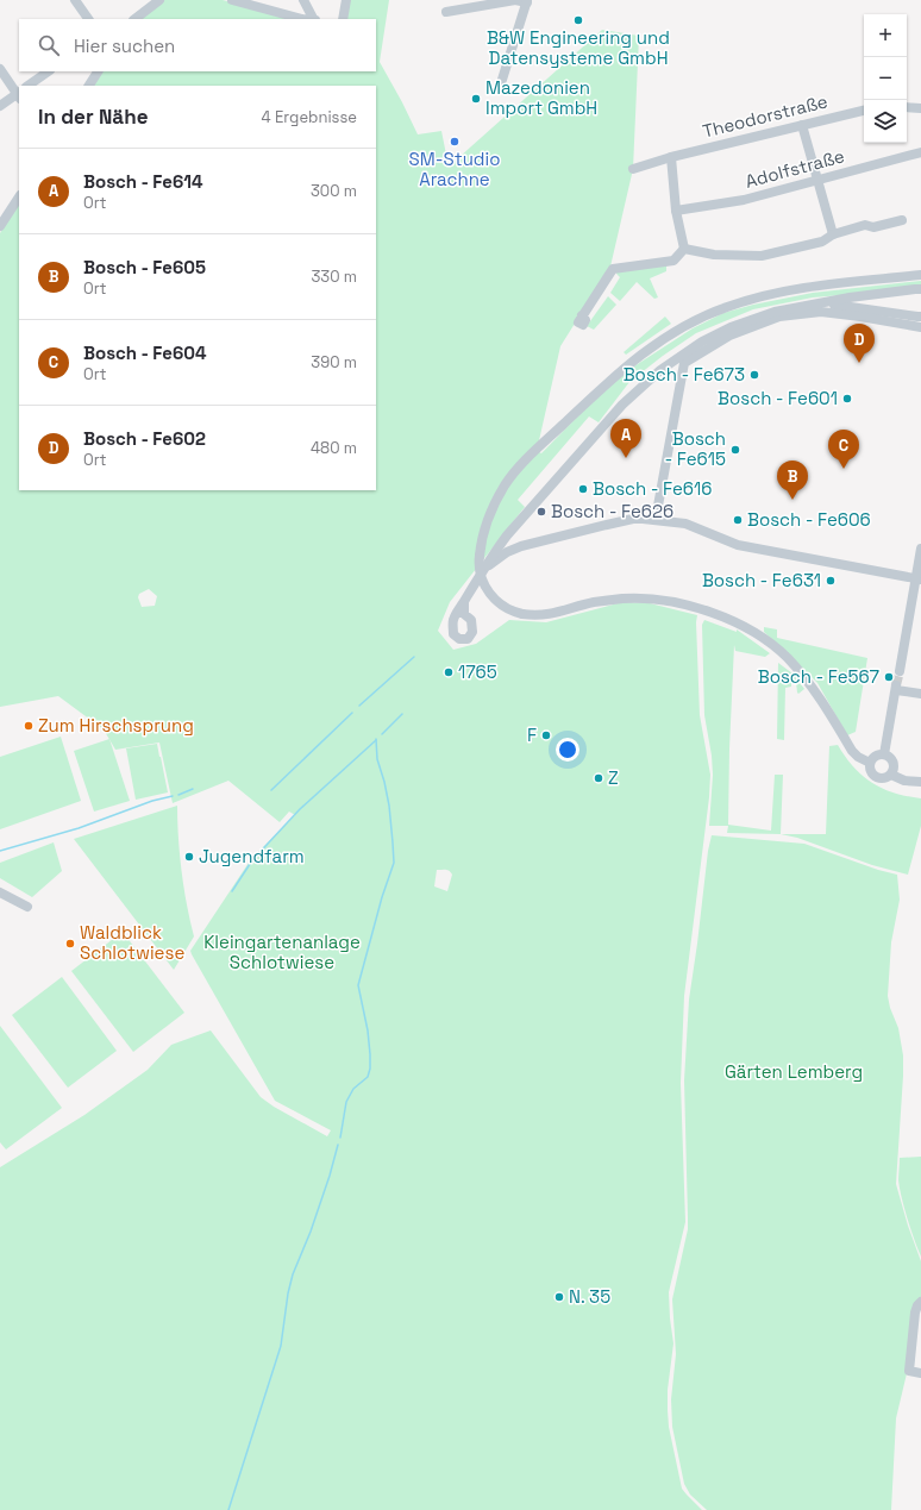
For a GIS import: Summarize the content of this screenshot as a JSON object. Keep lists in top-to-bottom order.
{
  "streets": {
    "street": ["Theodorstraße", "Adolfstraße"]
  },
  "parks": ["Kleingartenanlage Schlotwiese", "Gärten Lemberg"],
  "places": [
    "B&W Engineering und Datensysteme GmbH",
    "Mazedonien Import GmbH",
    "SM-Studio Arachne",
    "Bosch - Fe673",
    "Bosch - Fe601",
    "Bosch - Fe615",
    "Bosch - Fe616",
    "Bosch - Fe626",
    "Bosch - Fe606",
    "Bosch - Fe631",
    "1765",
    "Bosch - Fe567",
    "Zum Hirschsprung",
    "F",
    "Z",
    "Jugendfarm",
    "Waldblick Schlotwiese",
    "N. 35"
  ],
  "page": {
    "map_buttons": ["+", "−"],
    "search": "Hier suchen",
    "heading": ["In der Nähe", "4 Ergebnisse"],
    "list": [
      {
        "mark": "A",
        "name": "Bosch - Fe614",
        "note": "Ort",
        "value": "300 m"
      },
      {
        "mark": "B",
        "name": "Bosch - Fe605",
        "note": "Ort",
        "value": "330 m"
      },
      {
        "mark": "C",
        "name": "Bosch - Fe604",
        "note": "Ort",
        "value": "390 m"
      },
      {
        "mark": "D",
        "name": "Bosch - Fe602",
        "note": "Ort",
        "value": "480 m"
      }
    ],
    "pins": [
      "D",
      "A",
      "C",
      "B"
    ]
  }
}
